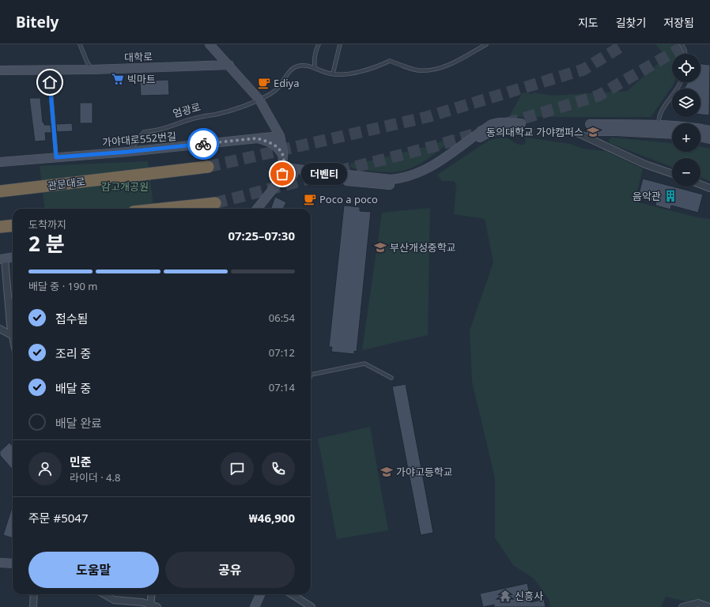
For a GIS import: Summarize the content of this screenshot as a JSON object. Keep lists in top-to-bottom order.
{
  "streets": {
    "highway": ["관문대로"],
    "street": ["대학로", "가야대로552번길"],
    "lane": ["엄광로"]
  },
  "crossings": [
    ["엄광로", "가야대로552번길"]
  ],
  "parks": ["감고개공원"],
  "places": {
    "supermarket": ["빅마트"],
    "cafe": ["Ediya", "Poco a poco"],
    "school or university": ["동의대학교 가야캠퍼스", "부산개성중학교", "가야고등학교"],
    "other": ["더벤티"],
    "building": ["음악관"],
    "temple": ["신흥사"]
  },
  "page": {
    "header": "Bitely",
    "nav": ["지도", "길찾기", "저장됨"],
    "map_buttons": ["+", "−"],
    "bubble": "더벤티",
    "heading": ["2 분", "도착까지", "07:25–07:30"],
    "panel": [
      "민준",
      "라이더 · 4.8",
      "주문 #5047",
      "₩46,900"
    ],
    "bar": "배달 중 · 190 m",
    "list": [
      ["접수됨", "06:54"],
      ["조리 중", "07:12"],
      ["배달 중", "07:14"],
      "배달 완료"
    ],
    "buttons": ["도움말", "공유"]
  }
}
